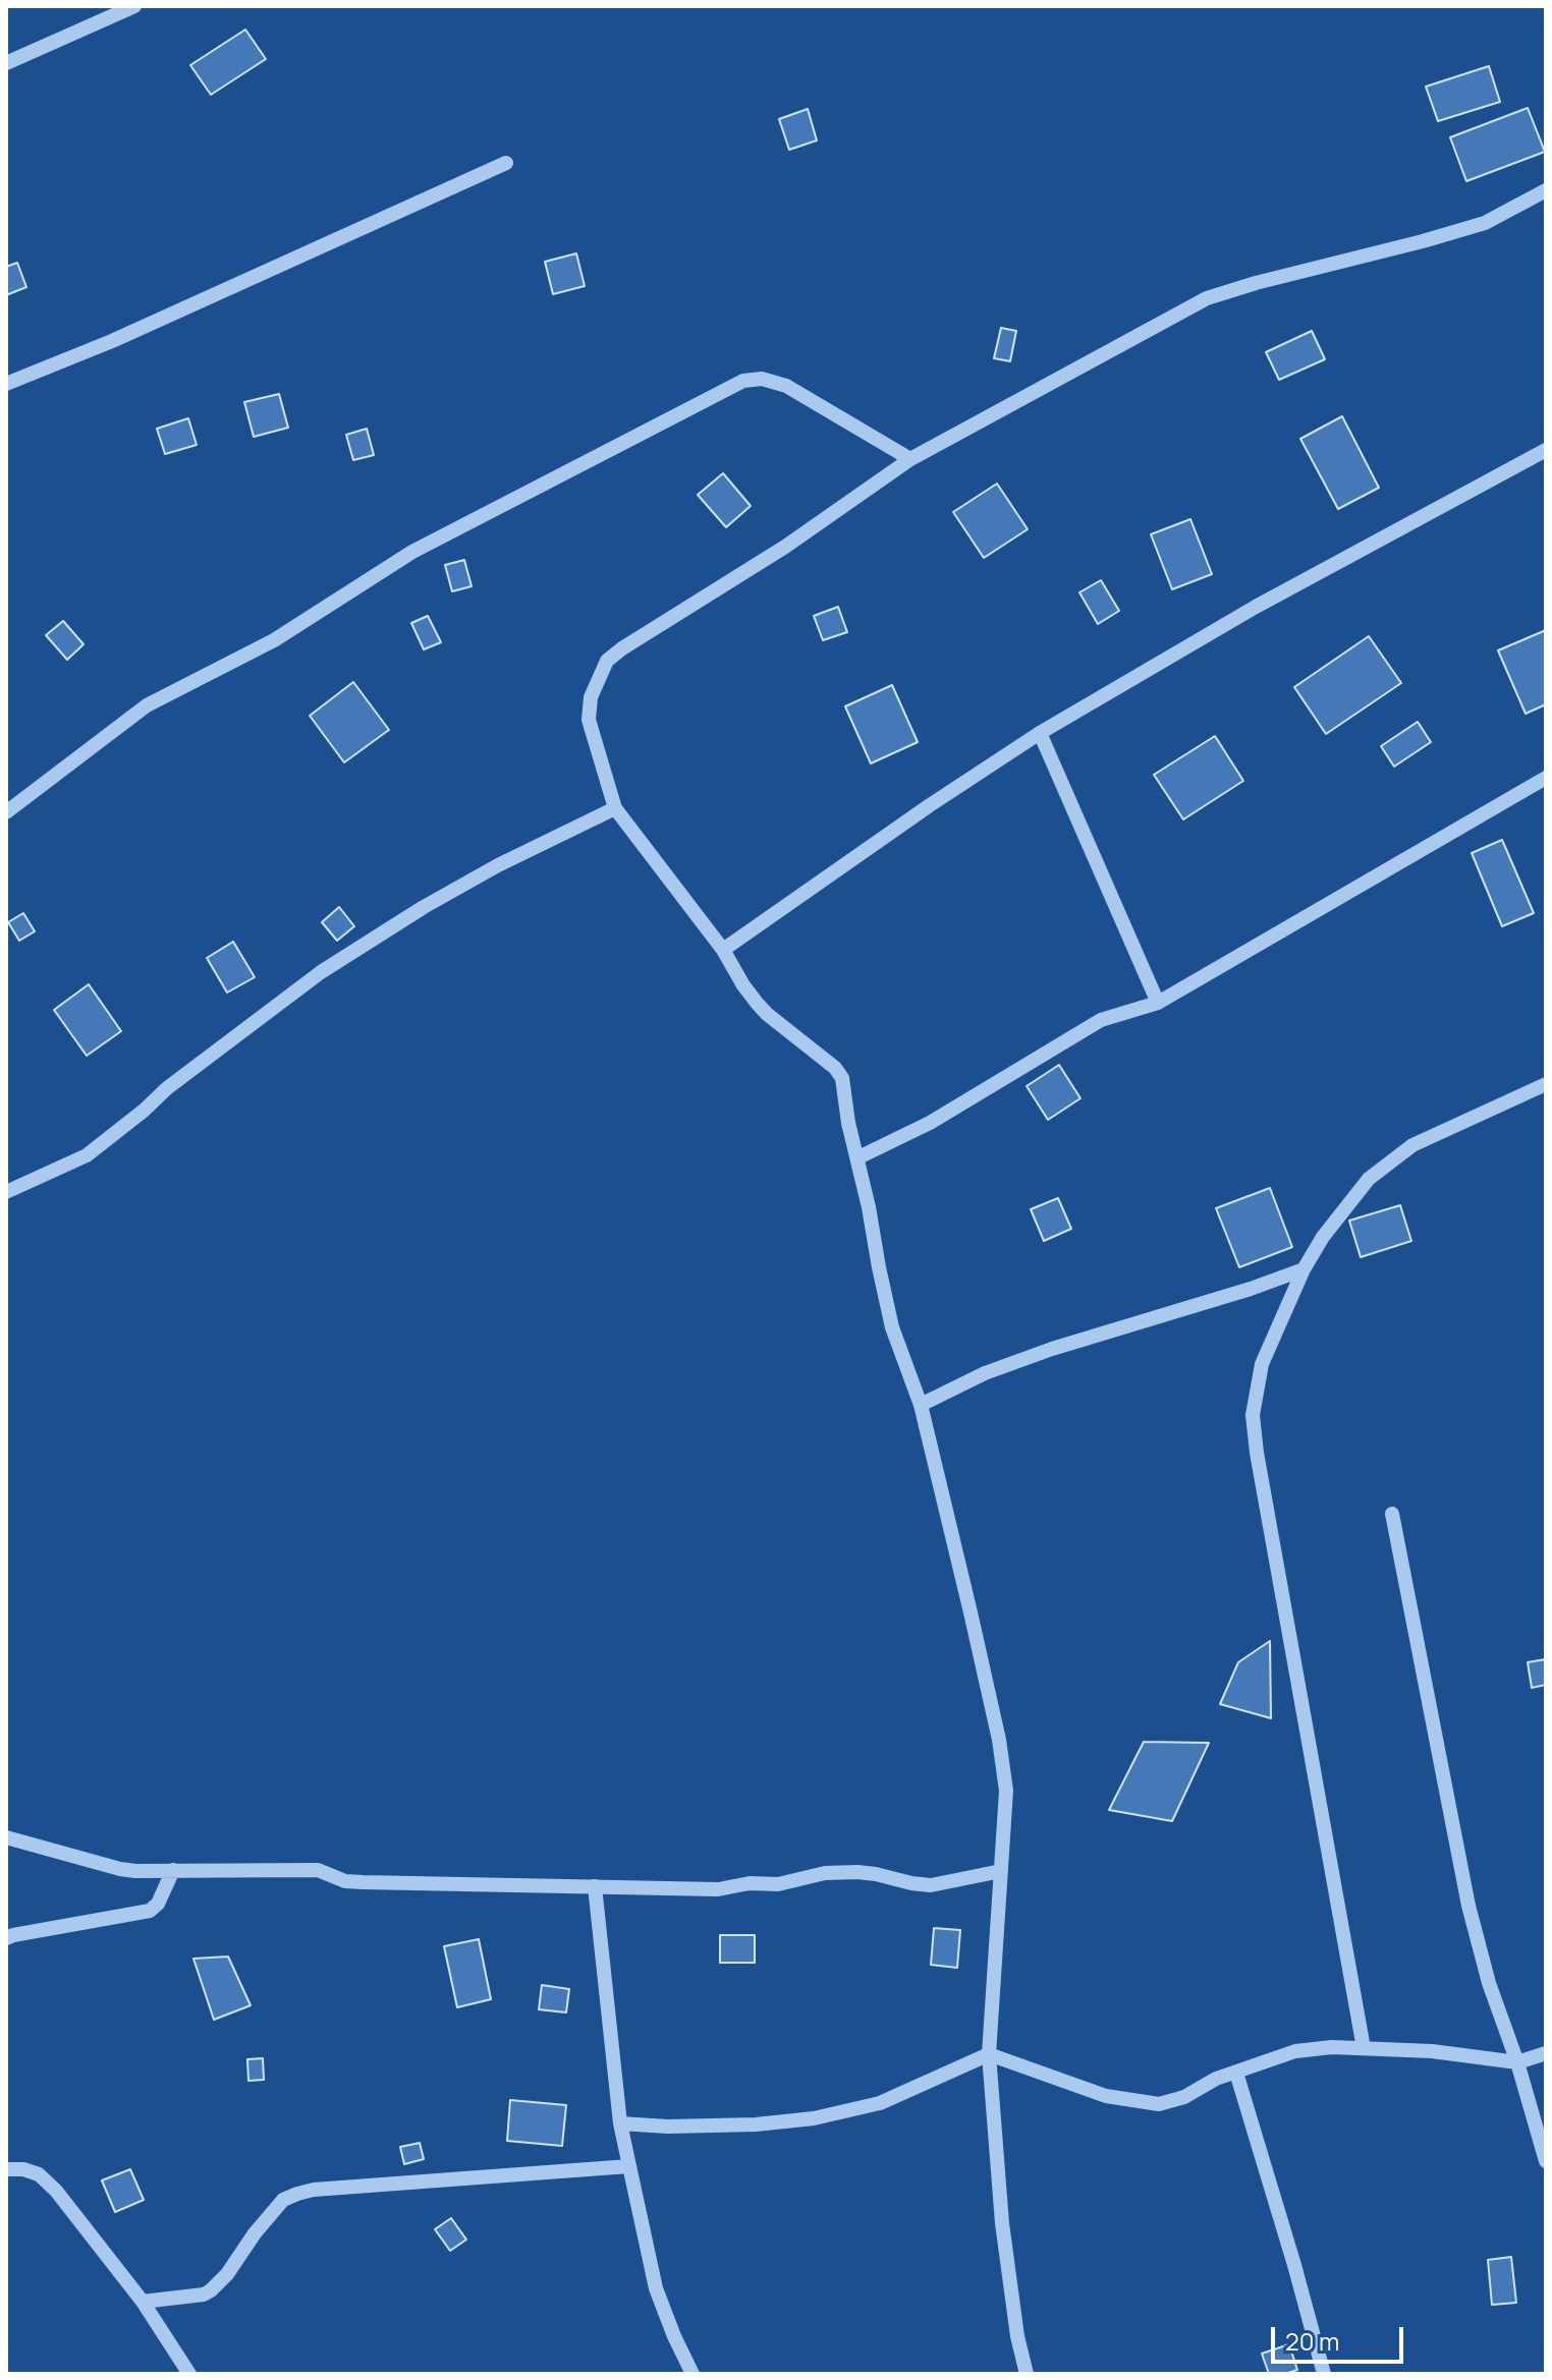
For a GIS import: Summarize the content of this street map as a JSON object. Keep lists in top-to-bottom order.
{
  "scale_bar": "20 m"
}
